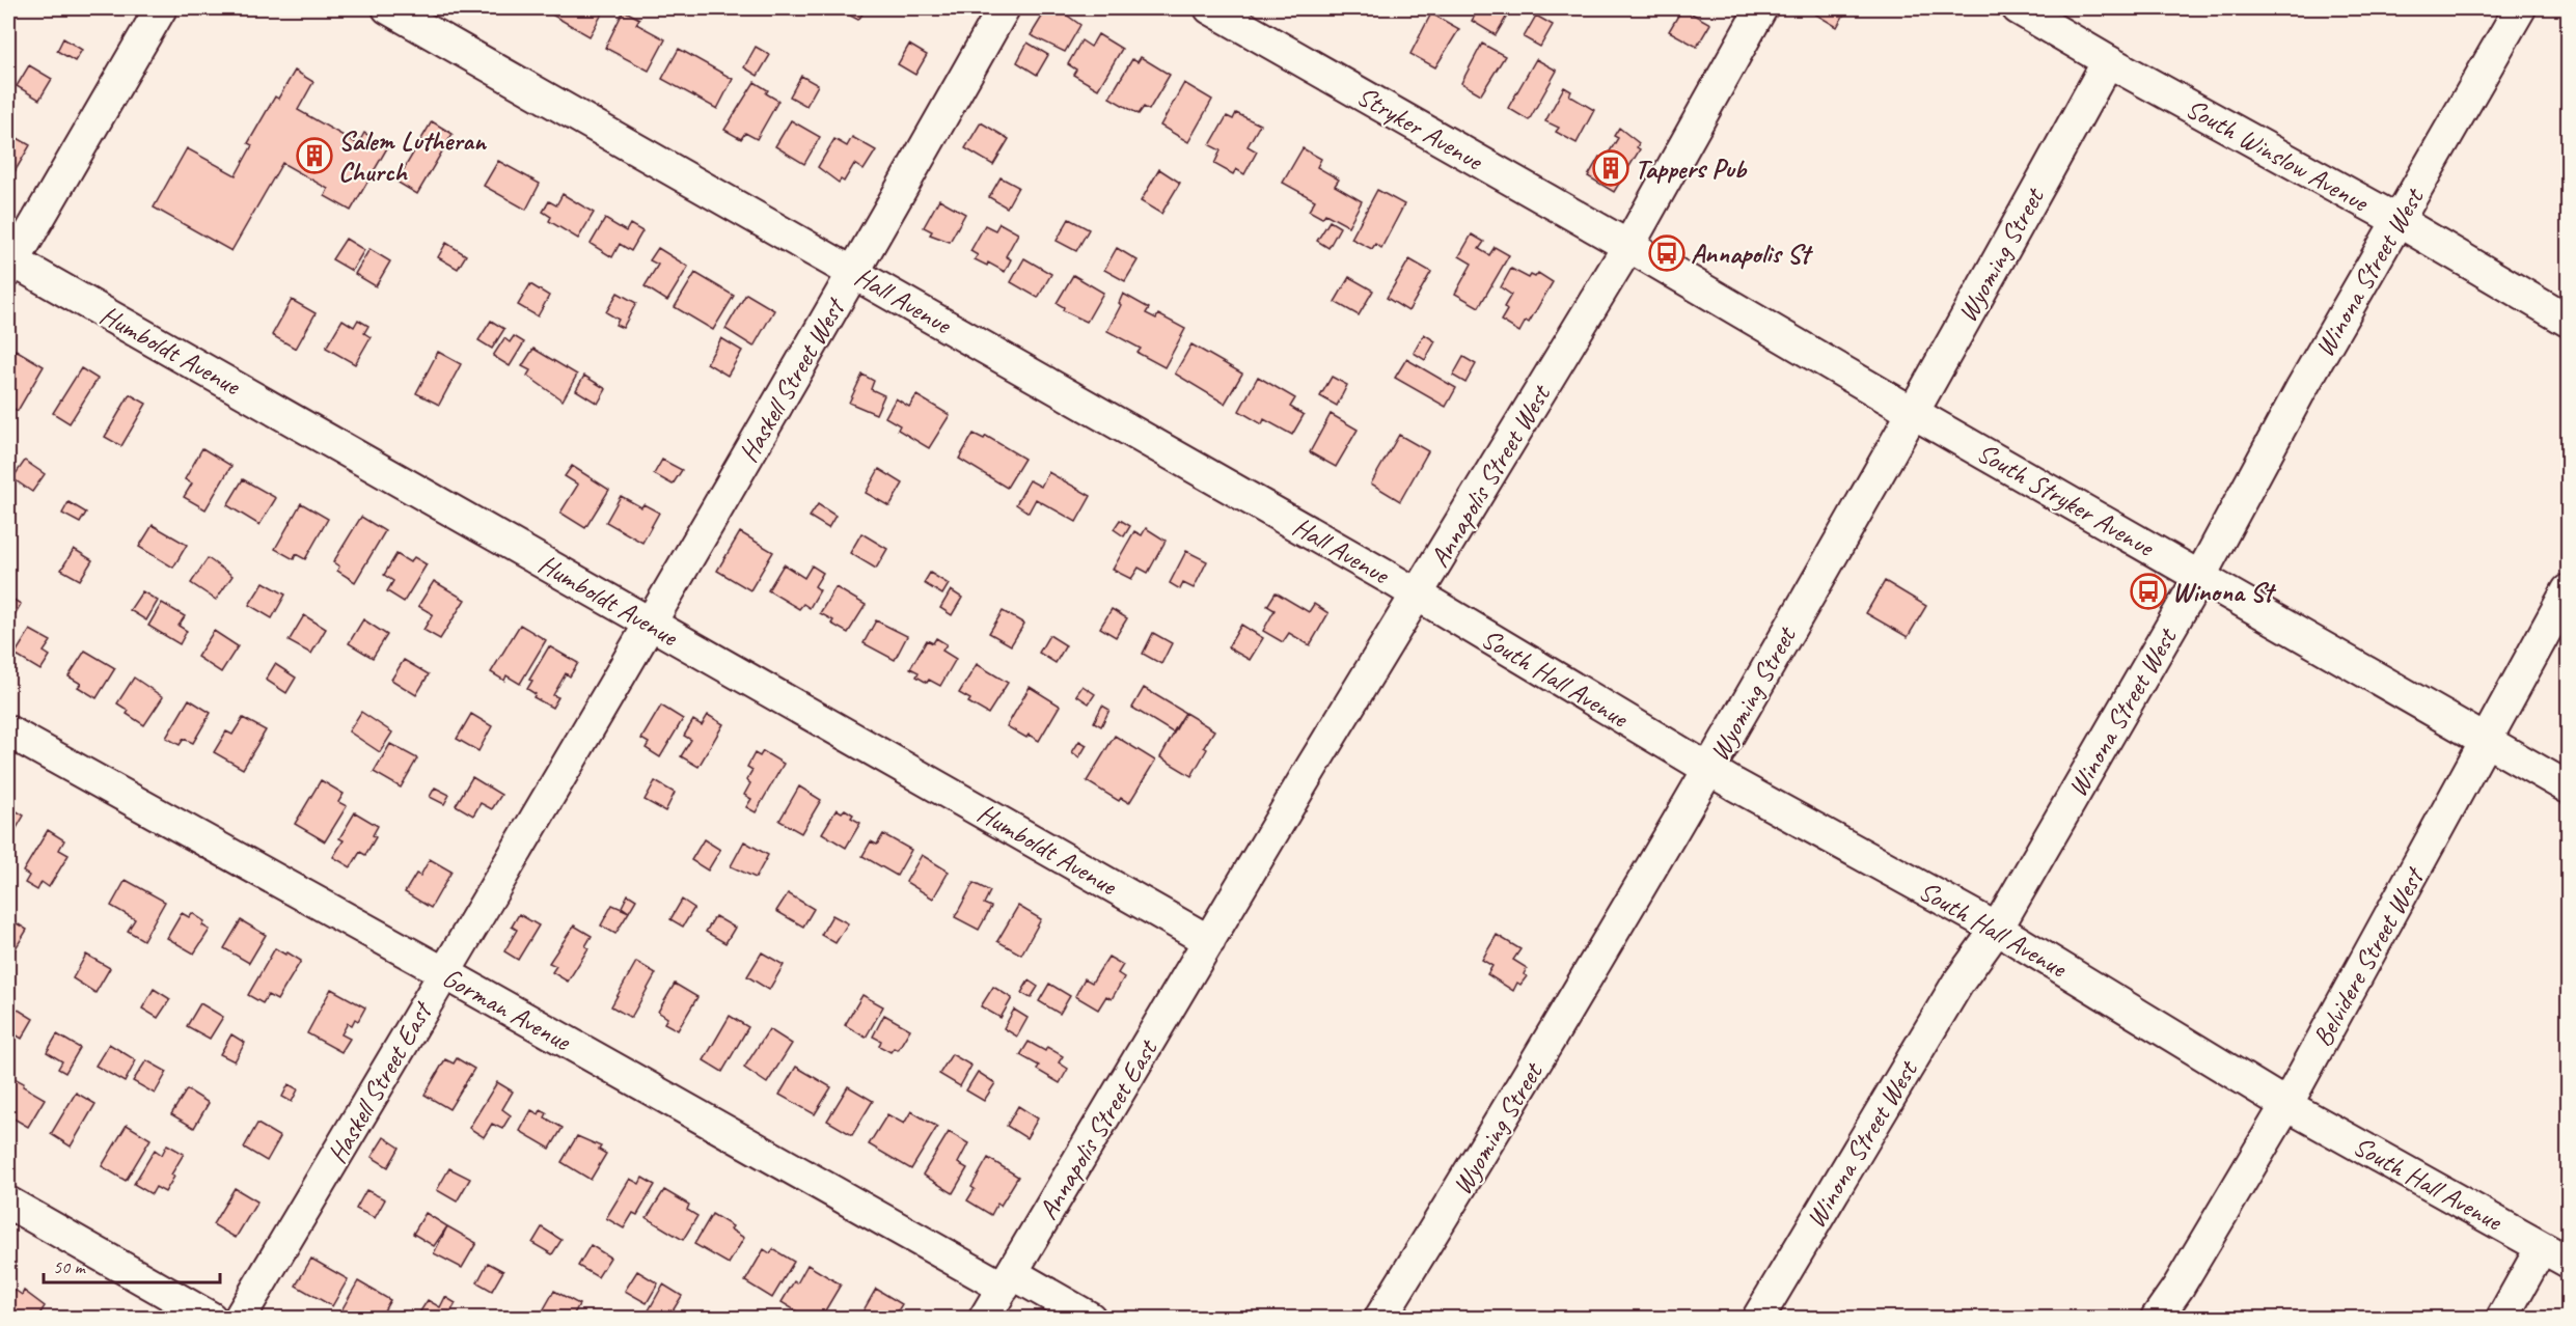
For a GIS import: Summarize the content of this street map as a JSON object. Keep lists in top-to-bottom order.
{
  "streets": {
    "street": [
      "Stryker Avenue",
      "South Winslow Avenue",
      "Wyoming Street",
      "Winona Street West",
      "Hall Avenue",
      "Humboldt Avenue",
      "Haskell Street West",
      "Annapolis Street West",
      "South Stryker Avenue",
      "South Hall Avenue",
      "Belvidere Street West",
      "Gorman Avenue",
      "Haskell Street East",
      "Annapolis Street East"
    ]
  },
  "crossings": [
    ["Stryker Avenue", "Annapolis Street West"],
    ["Stryker Avenue", "South Stryker Avenue"],
    ["South Winslow Avenue", "Wyoming Street"],
    ["South Winslow Avenue", "Winona Street West"],
    ["Wyoming Street", "South Stryker Avenue"],
    ["Wyoming Street", "South Hall Avenue"],
    ["Winona Street West", "South Stryker Avenue"],
    ["Winona Street West", "South Hall Avenue"],
    ["Hall Avenue", "Haskell Street West"],
    ["Hall Avenue", "Annapolis Street West"],
    ["Hall Avenue", "South Hall Avenue"],
    ["Humboldt Avenue", "Haskell Street West"],
    ["Humboldt Avenue", "Annapolis Street West"],
    ["Humboldt Avenue", "Haskell Street East"],
    ["Humboldt Avenue", "Annapolis Street East"],
    ["Haskell Street West", "Haskell Street East"],
    ["Annapolis Street West", "South Stryker Avenue"],
    ["Annapolis Street West", "South Hall Avenue"],
    ["Annapolis Street West", "Annapolis Street East"],
    ["South Stryker Avenue", "Belvidere Street West"],
    ["South Hall Avenue", "Belvidere Street West"],
    ["Gorman Avenue", "Haskell Street East"],
    ["Gorman Avenue", "Annapolis Street East"]
  ],
  "places": {
    "building": ["Salem Lutheran Church", "Tappers Pub"],
    "bus stop": ["Annapolis St", "Winona St"]
  },
  "scale_bar": "50 m"
}
